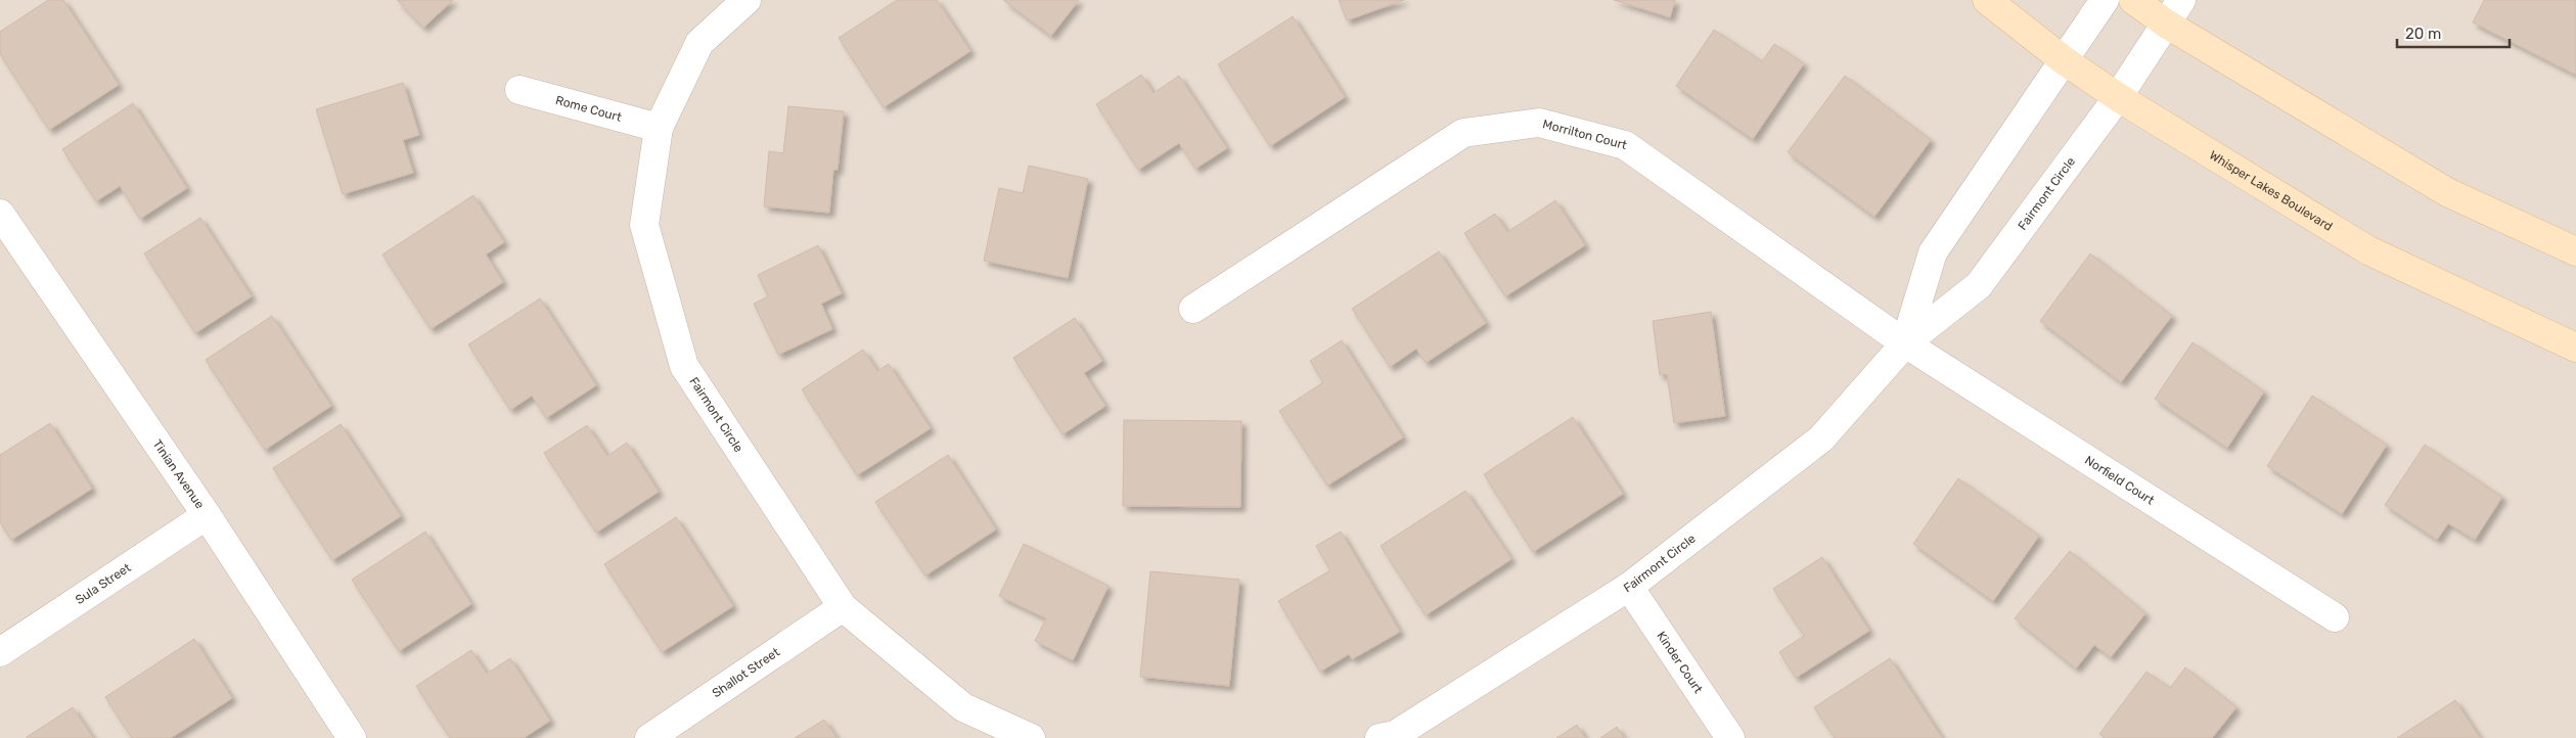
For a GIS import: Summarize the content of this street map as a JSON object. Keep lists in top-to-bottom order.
{
  "streets": {
    "street": [
      "Rome Court",
      "Morrilton Court",
      "Whisper Lakes Boulevard",
      "Fairmont Circle",
      "Tinian Avenue",
      "Norfield Court",
      "Sula Street",
      "Kinder Court",
      "Shallot Street"
    ]
  },
  "crossings": [
    ["Rome Court", "Fairmont Circle"],
    ["Morrilton Court", "Fairmont Circle"],
    ["Morrilton Court", "Norfield Court"],
    ["Whisper Lakes Boulevard", "Fairmont Circle"],
    ["Fairmont Circle", "Norfield Court"],
    ["Fairmont Circle", "Kinder Court"],
    ["Fairmont Circle", "Shallot Street"],
    ["Tinian Avenue", "Sula Street"]
  ],
  "scale_bar": "20 m"
}
